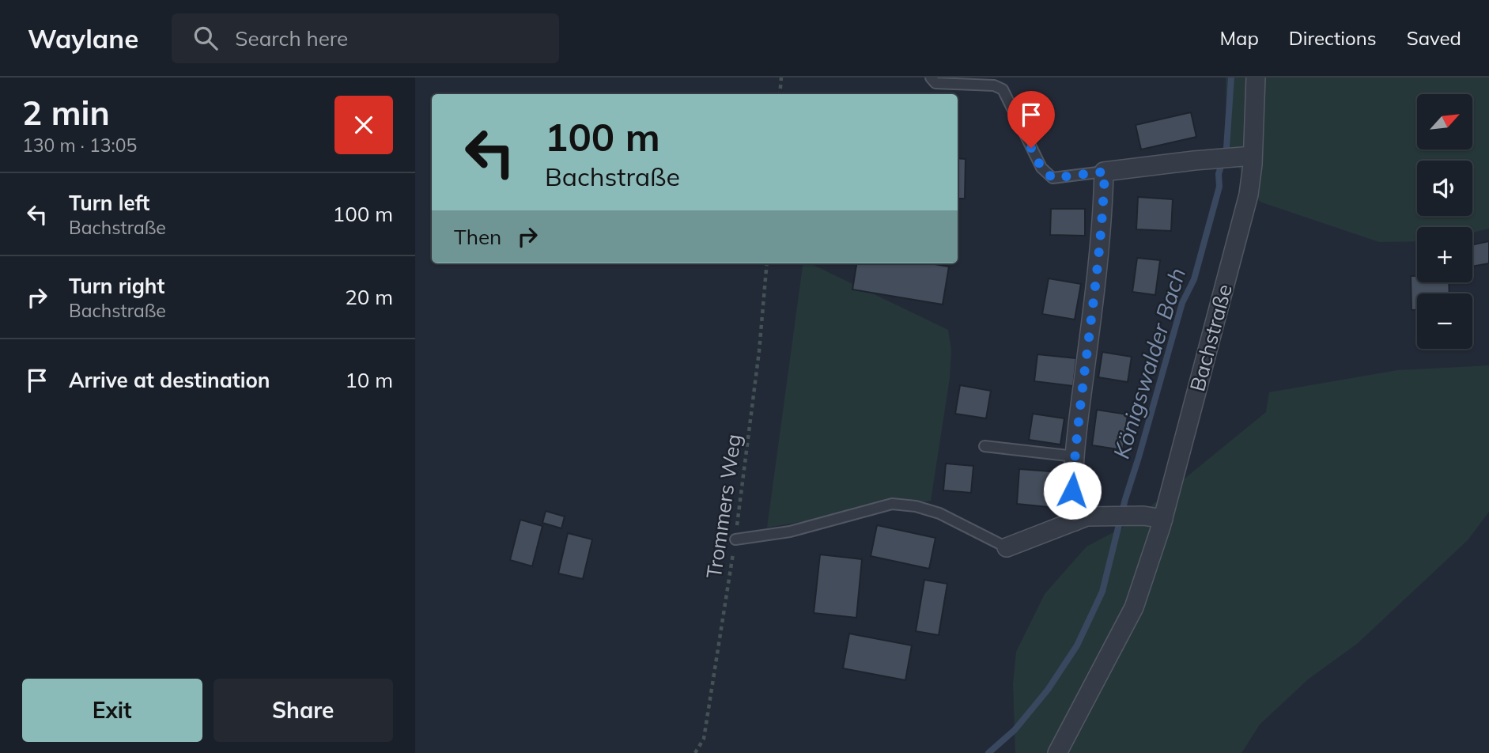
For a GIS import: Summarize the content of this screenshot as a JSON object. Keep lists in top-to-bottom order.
{
  "streets": {
    "street": ["Bachstraße"],
    "path": ["Trommers Weg"]
  },
  "water": ["Königswalder Bach"],
  "north": "top right",
  "page": {
    "header": "Waylane",
    "search": "Search here",
    "nav": ["Map", "Directions", "Saved"],
    "heading": ["2 min", "130 m · 13:05"],
    "map_buttons": ["+", "−"],
    "turn": ["100 m", "Bachstraße"],
    "list": [
      {
        "name": "Turn left",
        "note": "Bachstraße",
        "value": "100 m"
      },
      {
        "name": "Turn right",
        "note": "Bachstraße",
        "value": "20 m"
      },
      {
        "name": "Arrive at destination",
        "value": "10 m"
      }
    ],
    "then": "Then",
    "buttons": ["Exit", "Share"]
  }
}
